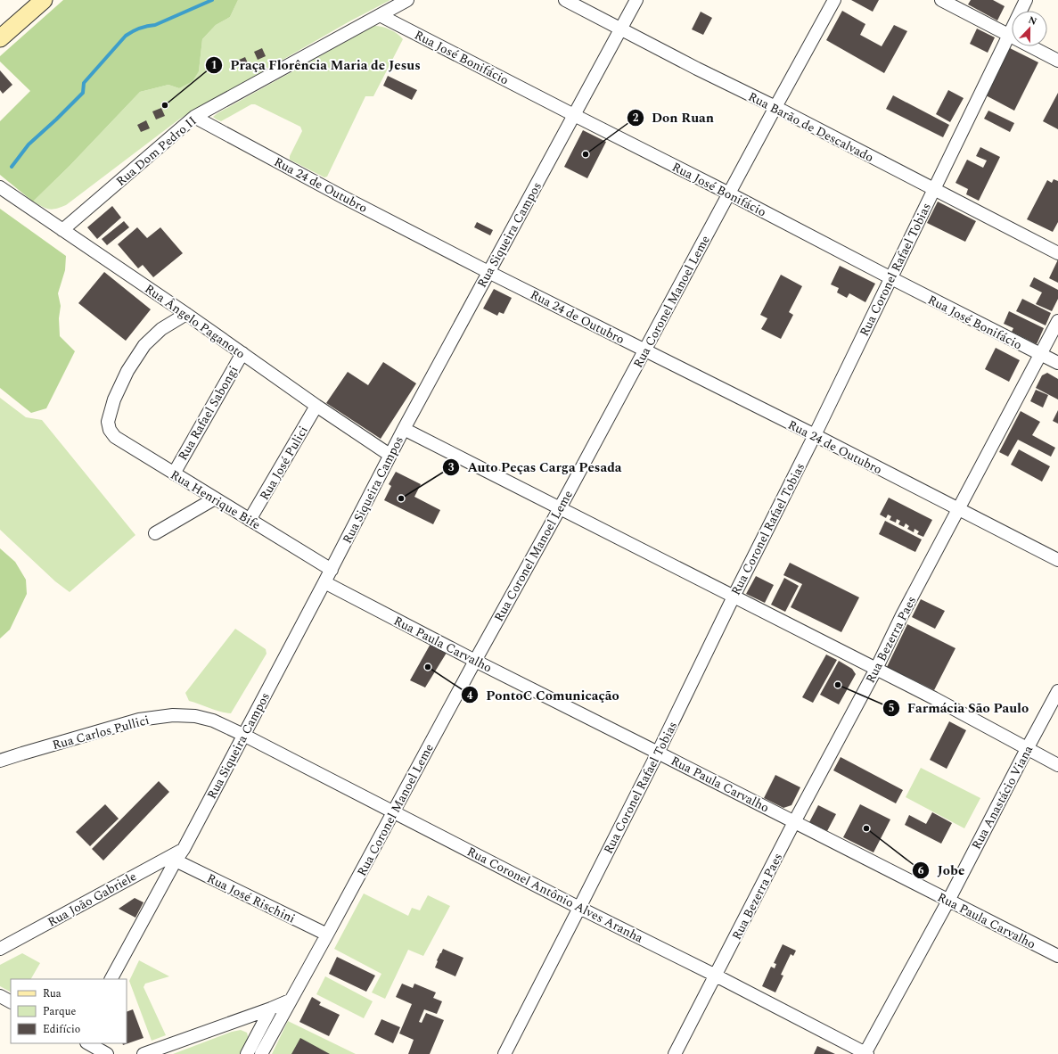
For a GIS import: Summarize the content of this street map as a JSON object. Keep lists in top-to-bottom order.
{
  "streets": {
    "street": [
      "Rua José Bonifácio",
      "Rua Barão de Descalvado",
      "Rua Dom Pedro II",
      "Rua 24 de Outubro",
      "Rua Siqueira Campos",
      "Rua Coronel Rafael Tobias",
      "Rua Coronel Manoel Leme",
      "Rua Ângelo Paganoto",
      "Rua Rafael Sabongi",
      "Rua José Pulici",
      "Rua Henrique Bife",
      "Rua Bezerra Paes",
      "Rua Paula Carvalho",
      "Rua Carlos Pullici",
      "Rua Anastácio Viana",
      "Rua Coronel Antônio Alves Aranha",
      "Rua José Rischini",
      "Rua João Gabriele"
    ]
  },
  "crossings": [
    ["Rua José Bonifácio", "Rua Dom Pedro II"],
    ["Rua José Bonifácio", "Rua Siqueira Campos"],
    ["Rua José Bonifácio", "Rua Coronel Rafael Tobias"],
    ["Rua José Bonifácio", "Rua Coronel Manoel Leme"],
    ["Rua José Bonifácio", "Rua Bezerra Paes"],
    ["Rua Barão de Descalvado", "Rua Siqueira Campos"],
    ["Rua Barão de Descalvado", "Rua Coronel Rafael Tobias"],
    ["Rua Barão de Descalvado", "Rua Coronel Manoel Leme"],
    ["Rua Dom Pedro II", "Rua 24 de Outubro"],
    ["Rua Dom Pedro II", "Rua Ângelo Paganoto"],
    ["Rua 24 de Outubro", "Rua Siqueira Campos"],
    ["Rua 24 de Outubro", "Rua Coronel Rafael Tobias"],
    ["Rua 24 de Outubro", "Rua Coronel Manoel Leme"],
    ["Rua 24 de Outubro", "Rua Bezerra Paes"],
    ["Rua Siqueira Campos", "Rua Ângelo Paganoto"],
    ["Rua Siqueira Campos", "Rua Henrique Bife"],
    ["Rua Siqueira Campos", "Rua Paula Carvalho"],
    ["Rua Siqueira Campos", "Rua Carlos Pullici"],
    ["Rua Siqueira Campos", "Rua Coronel Antônio Alves Aranha"],
    ["Rua Siqueira Campos", "Rua José Rischini"],
    ["Rua Siqueira Campos", "Rua João Gabriele"],
    ["Rua Coronel Rafael Tobias", "Rua Paula Carvalho"],
    ["Rua Coronel Rafael Tobias", "Rua Coronel Antônio Alves Aranha"],
    ["Rua Coronel Manoel Leme", "Rua Paula Carvalho"],
    ["Rua Coronel Manoel Leme", "Rua Coronel Antônio Alves Aranha"],
    ["Rua Coronel Manoel Leme", "Rua José Rischini"],
    ["Rua Ângelo Paganoto", "Rua Rafael Sabongi"],
    ["Rua Ângelo Paganoto", "Rua José Pulici"],
    ["Rua Ângelo Paganoto", "Rua Henrique Bife"],
    ["Rua Rafael Sabongi", "Rua Henrique Bife"],
    ["Rua José Pulici", "Rua Henrique Bife"],
    ["Rua Bezerra Paes", "Rua Paula Carvalho"],
    ["Rua Bezerra Paes", "Rua Coronel Antônio Alves Aranha"],
    ["Rua Paula Carvalho", "Rua Anastácio Viana"],
    ["Rua Carlos Pullici", "Rua Coronel Antônio Alves Aranha"],
    ["Rua Anastácio Viana", "Rua Coronel Antônio Alves Aranha"]
  ],
  "places": [
    "Praça Florência Maria de Jesus",
    "Don Ruan",
    "Auto Peças Carga Pesada",
    "PontoC Comunicação",
    "Farmácia São Paulo",
    "Jobe"
  ],
  "legend": ["Rua", "Parque", "Edifício"],
  "north": "top"
}
